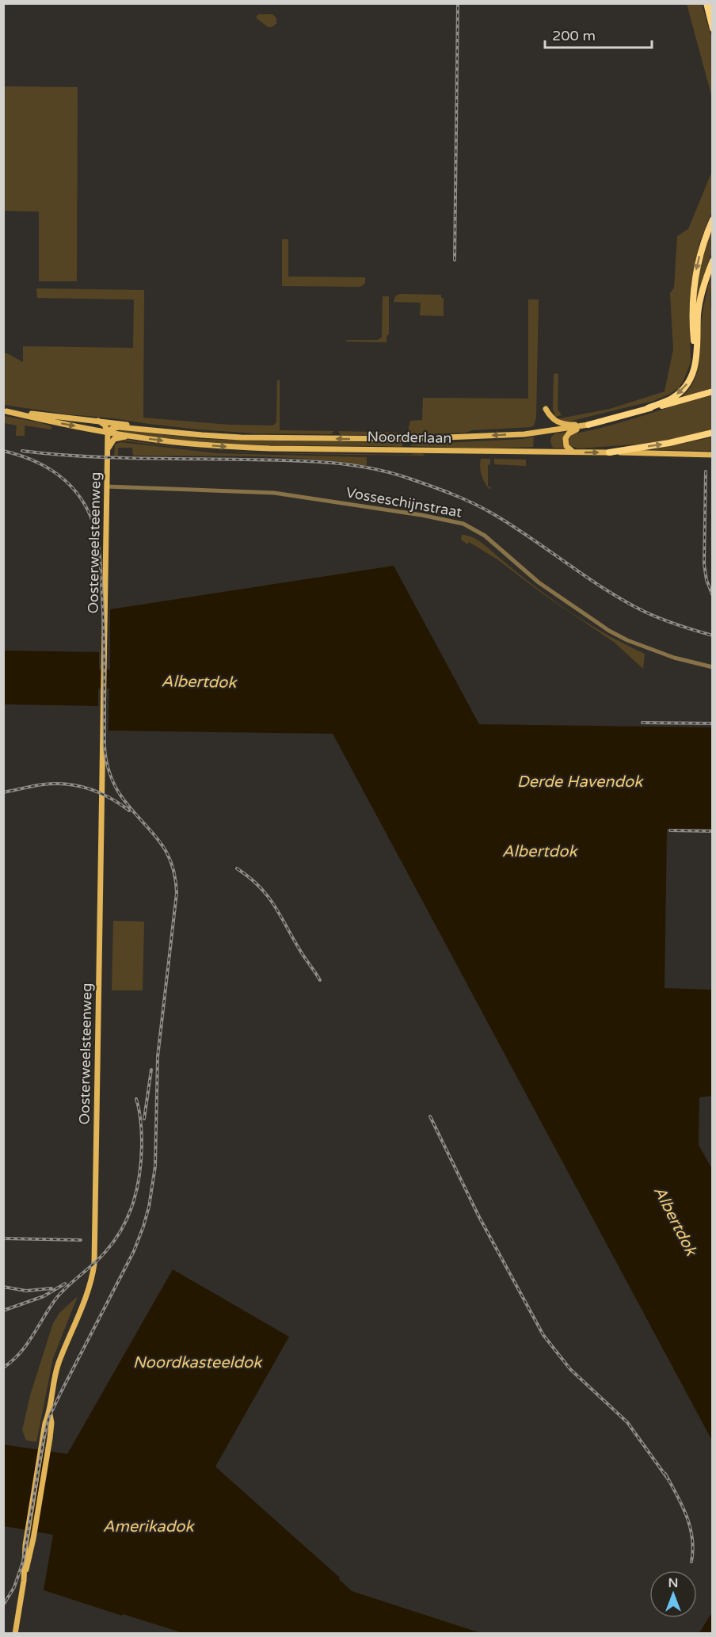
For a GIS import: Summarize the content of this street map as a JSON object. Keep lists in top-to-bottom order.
{
  "streets": {
    "highway": ["Noorderlaan"],
    "main road": ["Oosterweelsteenweg"],
    "street": ["Vosseschijnstraat"]
  },
  "crossings": [
    ["Noorderlaan", "Oosterweelsteenweg"],
    ["Vosseschijnstraat", "Oosterweelsteenweg"]
  ],
  "water": [
    "Albertdok",
    "Derde Havendok",
    "Noordkasteeldok",
    "Amerikadok"
  ],
  "scale_bar": "200 m",
  "north": "top"
}
